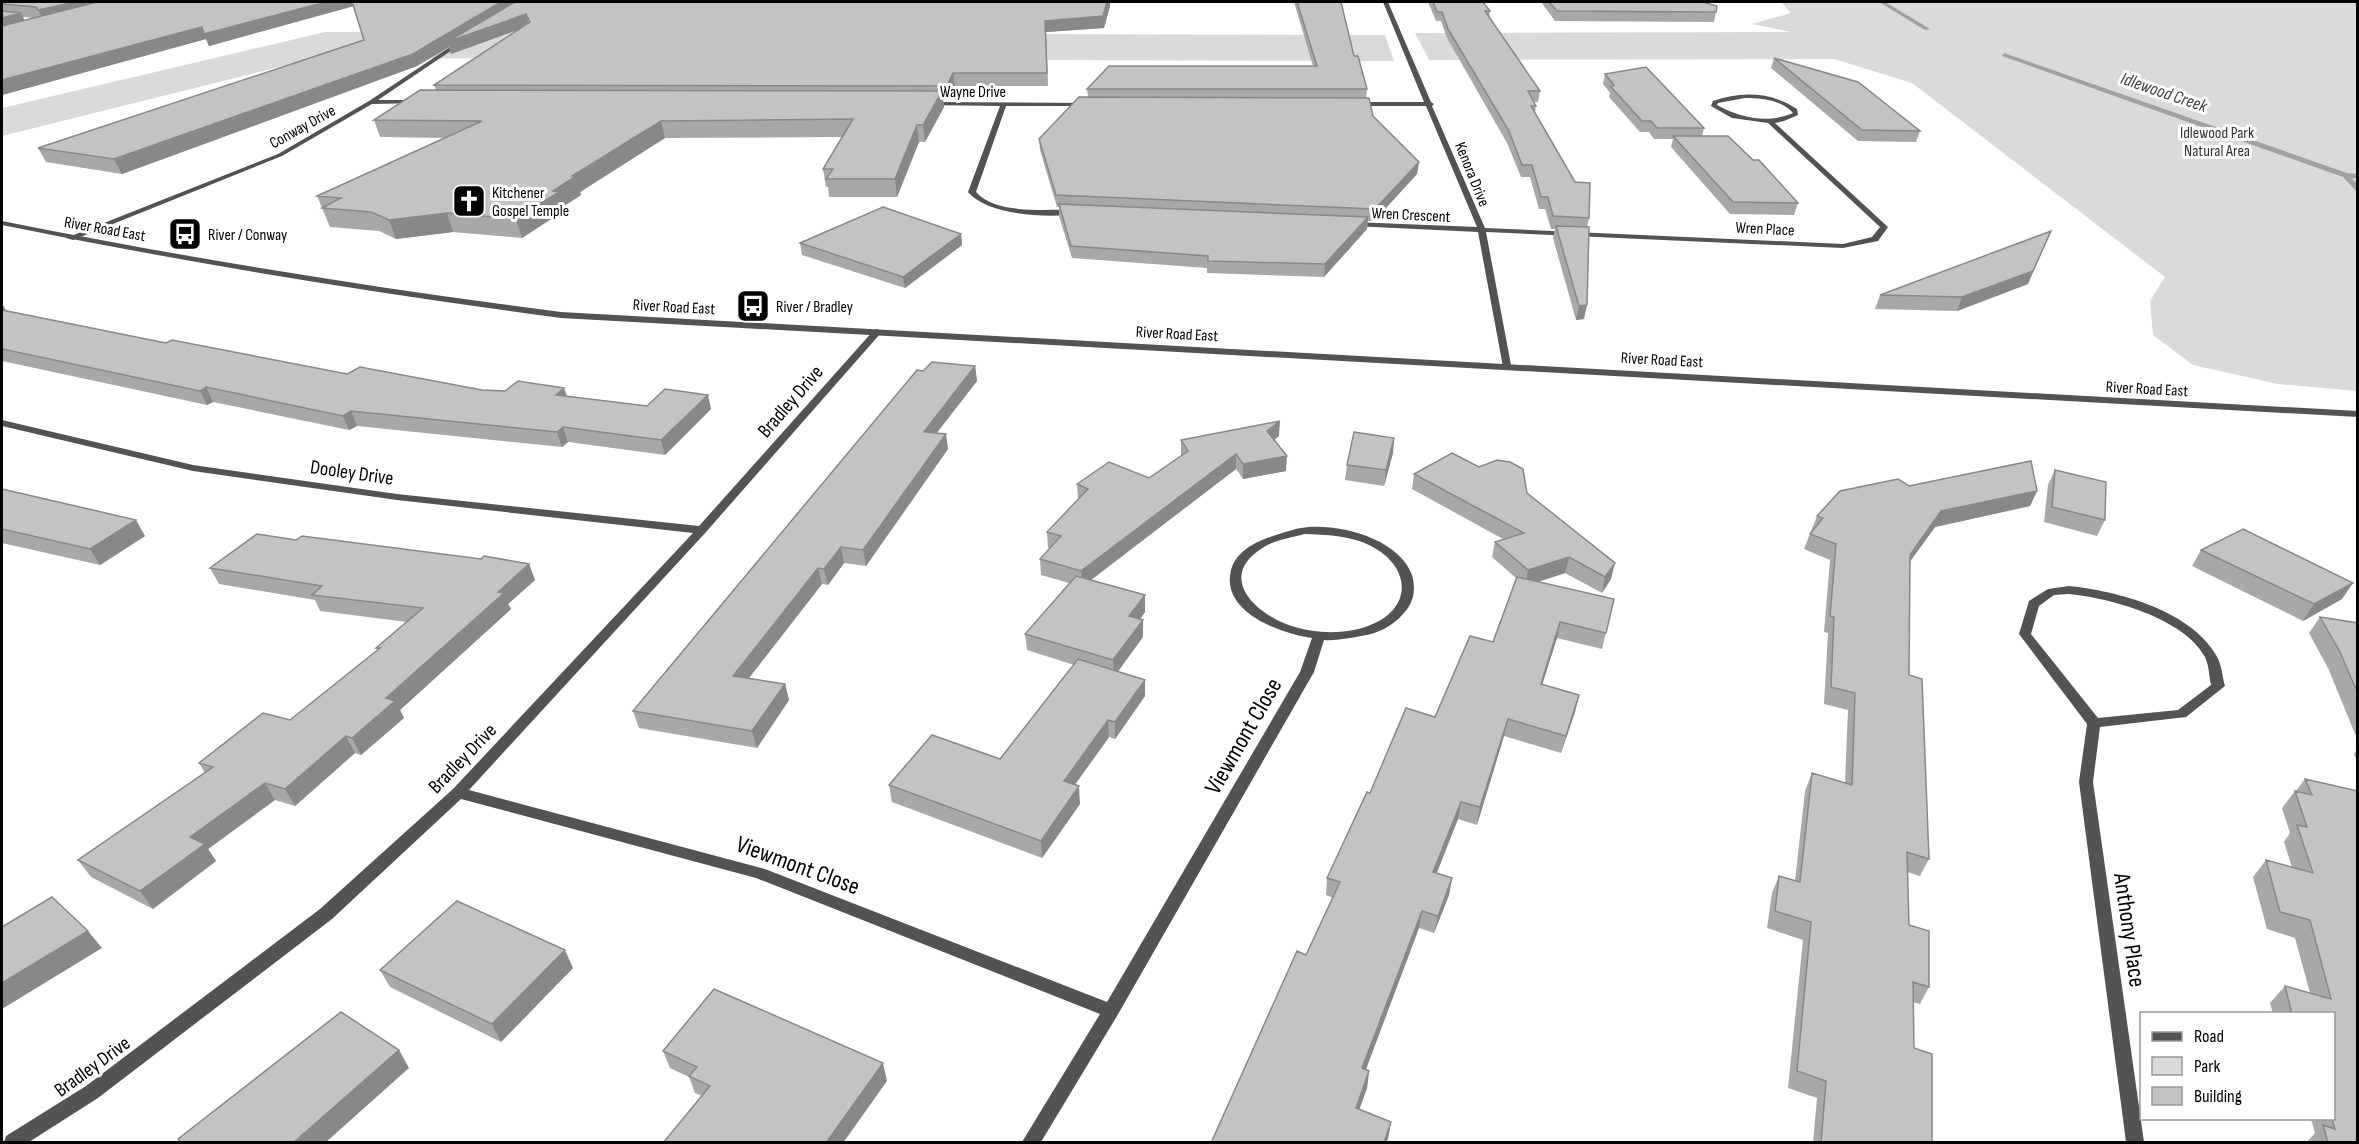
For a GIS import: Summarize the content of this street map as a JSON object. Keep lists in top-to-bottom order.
{
  "streets": {
    "street": [
      "Wayne Drive",
      "Conway Drive",
      "Kenora Drive",
      "Wren Crescent",
      "River Road East",
      "Wren Place",
      "Bradley Drive",
      "Dooley Drive",
      "Viewmont Close",
      "Anthony Place"
    ]
  },
  "crossings": [
    ["Conway Drive", "River Road East"],
    ["Kenora Drive", "Wren Crescent"],
    ["Kenora Drive", "River Road East"],
    ["Kenora Drive", "Wren Place"],
    ["Wren Crescent", "Wren Place"],
    ["River Road East", "Bradley Drive"],
    ["Bradley Drive", "Dooley Drive"],
    ["Bradley Drive", "Viewmont Close"]
  ],
  "water": ["Idlewood Creek"],
  "parks": ["Idlewood Park Natural Area"],
  "places": {
    "church": ["Kitchener Gospel Temple"],
    "bus stop": ["River / Conway", "River / Bradley"]
  },
  "legend": ["Road", "Park", "Building"]
}
